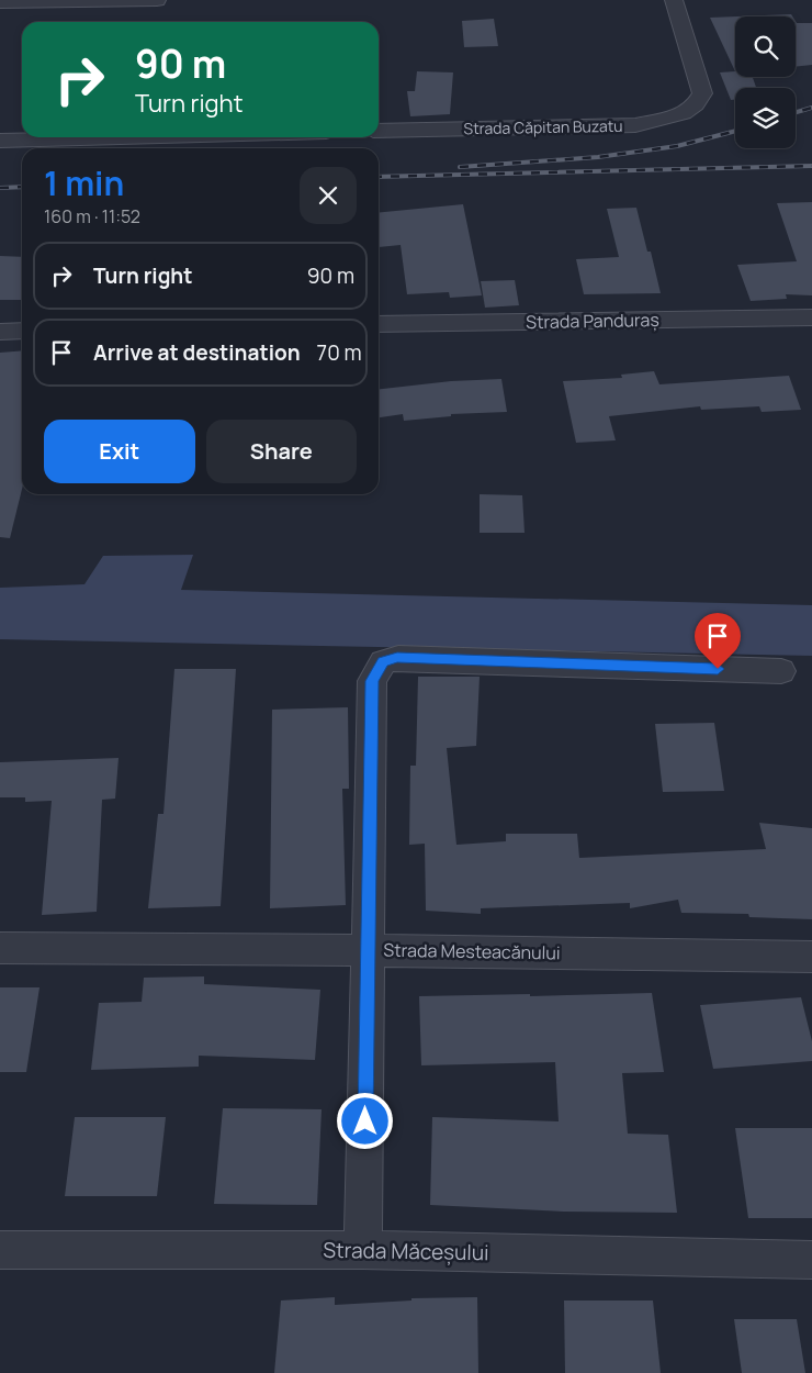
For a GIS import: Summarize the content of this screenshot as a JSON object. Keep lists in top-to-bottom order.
{
  "streets": {
    "street": [
      "Strada Căpitan Buzatu",
      "Strada Panduraș",
      "Strada Mesteacănului",
      "Strada Măceșului"
    ]
  },
  "page": {
    "turn": ["90 m", "Turn right"],
    "heading": ["1 min", "160 m · 11:52"],
    "list": [
      {
        "name": "Turn right",
        "value": "90 m"
      },
      {
        "name": "Arrive at destination",
        "value": "70 m"
      }
    ],
    "buttons": ["Exit", "Share"]
  }
}
